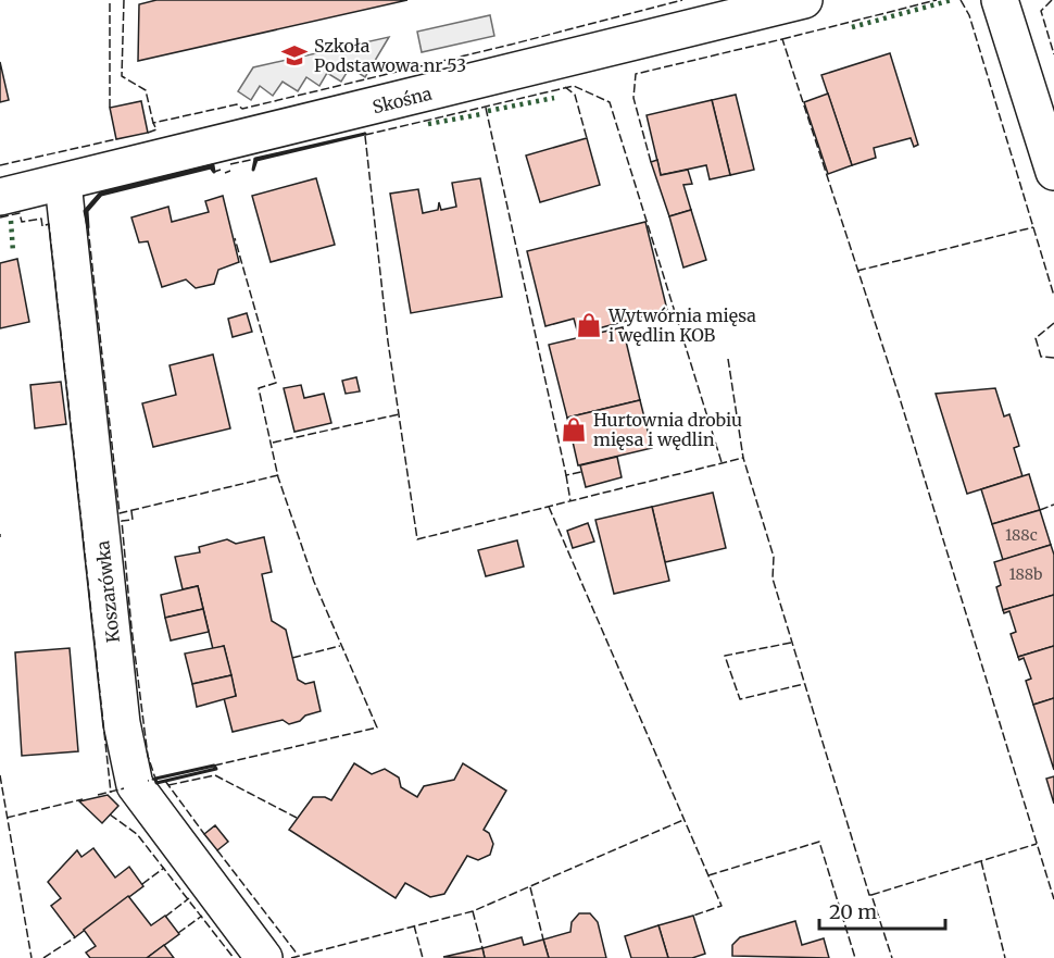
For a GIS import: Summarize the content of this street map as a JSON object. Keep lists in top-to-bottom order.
{
  "streets": {
    "street": ["Skośna", "Koszarówka"]
  },
  "crossings": [
    ["Skośna", "Koszarówka"]
  ],
  "places": {
    "school or university": ["Szkoła Podstawowa nr 53"],
    "shop": ["Wytwórnia mięsa i wędlin KOB", "Hurtownia drobiu mięsa i wędlin"]
  },
  "house_numbers": ["188c", "188b"],
  "scale_bar": "20 m"
}
